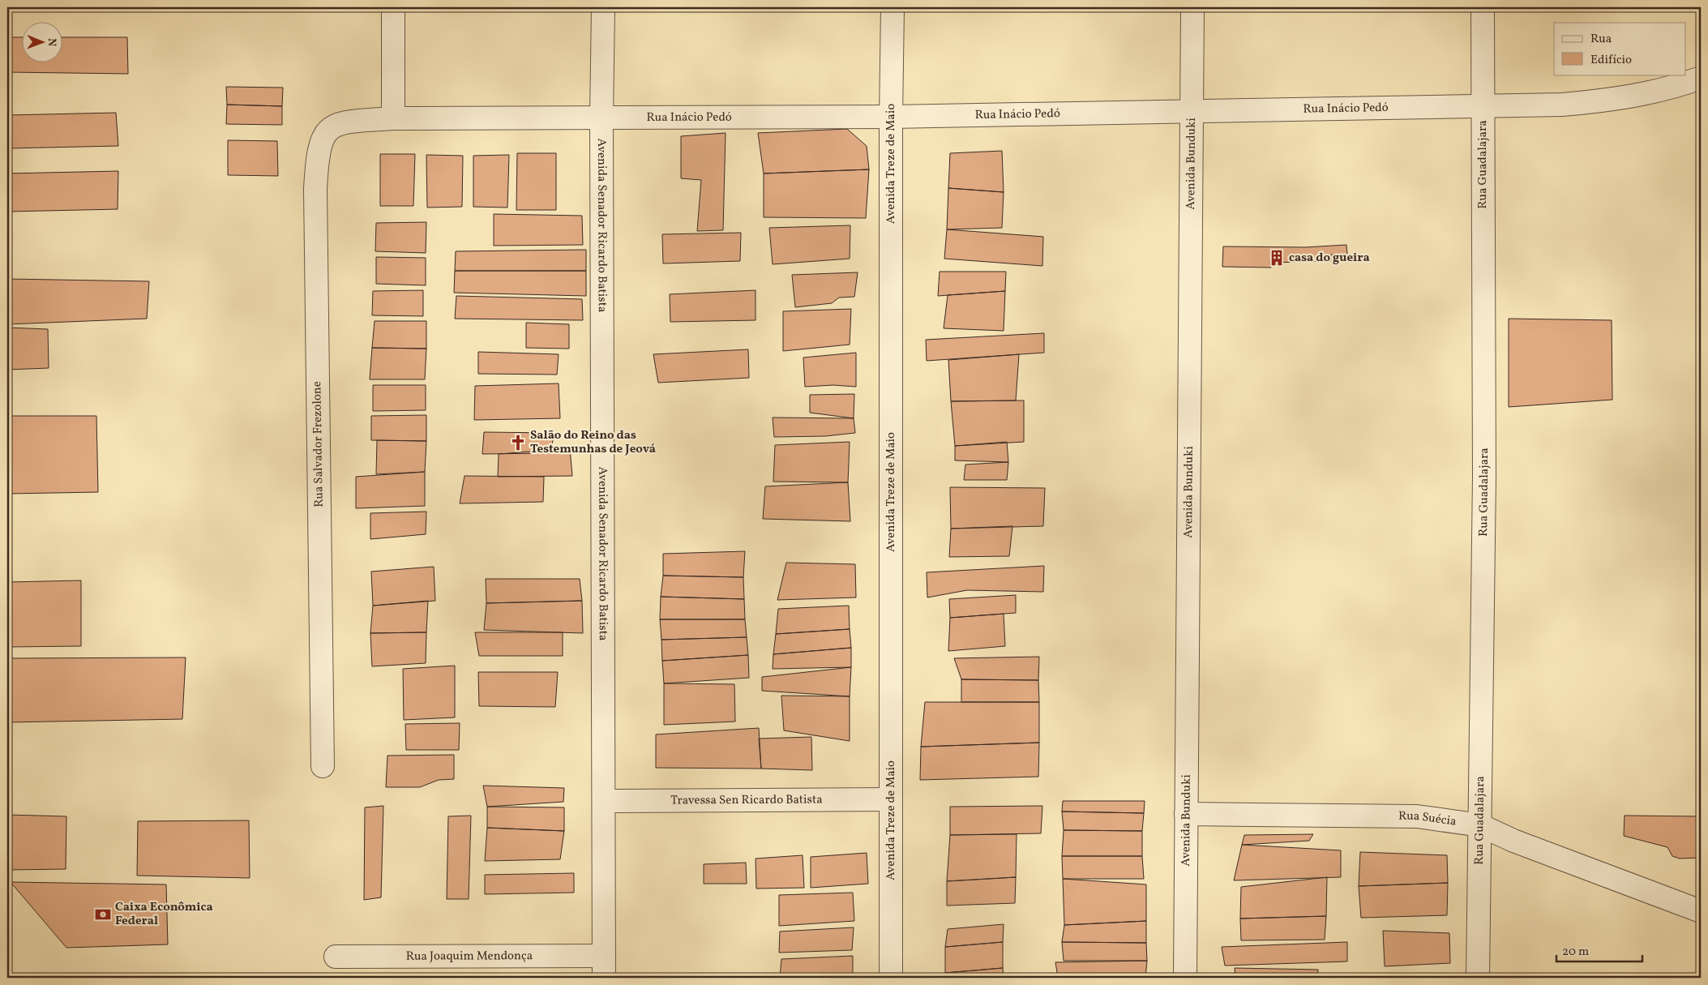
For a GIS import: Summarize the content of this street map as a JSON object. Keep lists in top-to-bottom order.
{
  "streets": {
    "street": [
      "Rua Inácio Pedó",
      "Avenida Treze de Maio",
      "Avenida Bunduki",
      "Rua Guadalajara",
      "Avenida Senador Ricardo Batista",
      "Rua Salvador Frezolone",
      "Travessa Sen Ricardo Batista",
      "Rua Suécia",
      "Rua Joaquim Mendonça"
    ]
  },
  "crossings": [
    ["Rua Inácio Pedó", "Avenida Treze de Maio"],
    ["Rua Inácio Pedó", "Avenida Bunduki"],
    ["Rua Inácio Pedó", "Rua Guadalajara"],
    ["Rua Inácio Pedó", "Avenida Senador Ricardo Batista"],
    ["Rua Inácio Pedó", "Rua Salvador Frezolone"],
    ["Avenida Treze de Maio", "Travessa Sen Ricardo Batista"],
    ["Avenida Bunduki", "Rua Suécia"],
    ["Rua Guadalajara", "Rua Suécia"],
    ["Avenida Senador Ricardo Batista", "Travessa Sen Ricardo Batista"],
    ["Avenida Senador Ricardo Batista", "Rua Joaquim Mendonça"]
  ],
  "places": {
    "building": ["casa do gueira"],
    "church": ["Salão do Reino das Testemunhas de Jeová"],
    "bank": ["Caixa Econômica Federal"]
  },
  "legend": ["Rua", "Edifício"],
  "scale_bar": "20 m",
  "north": "right"
}
